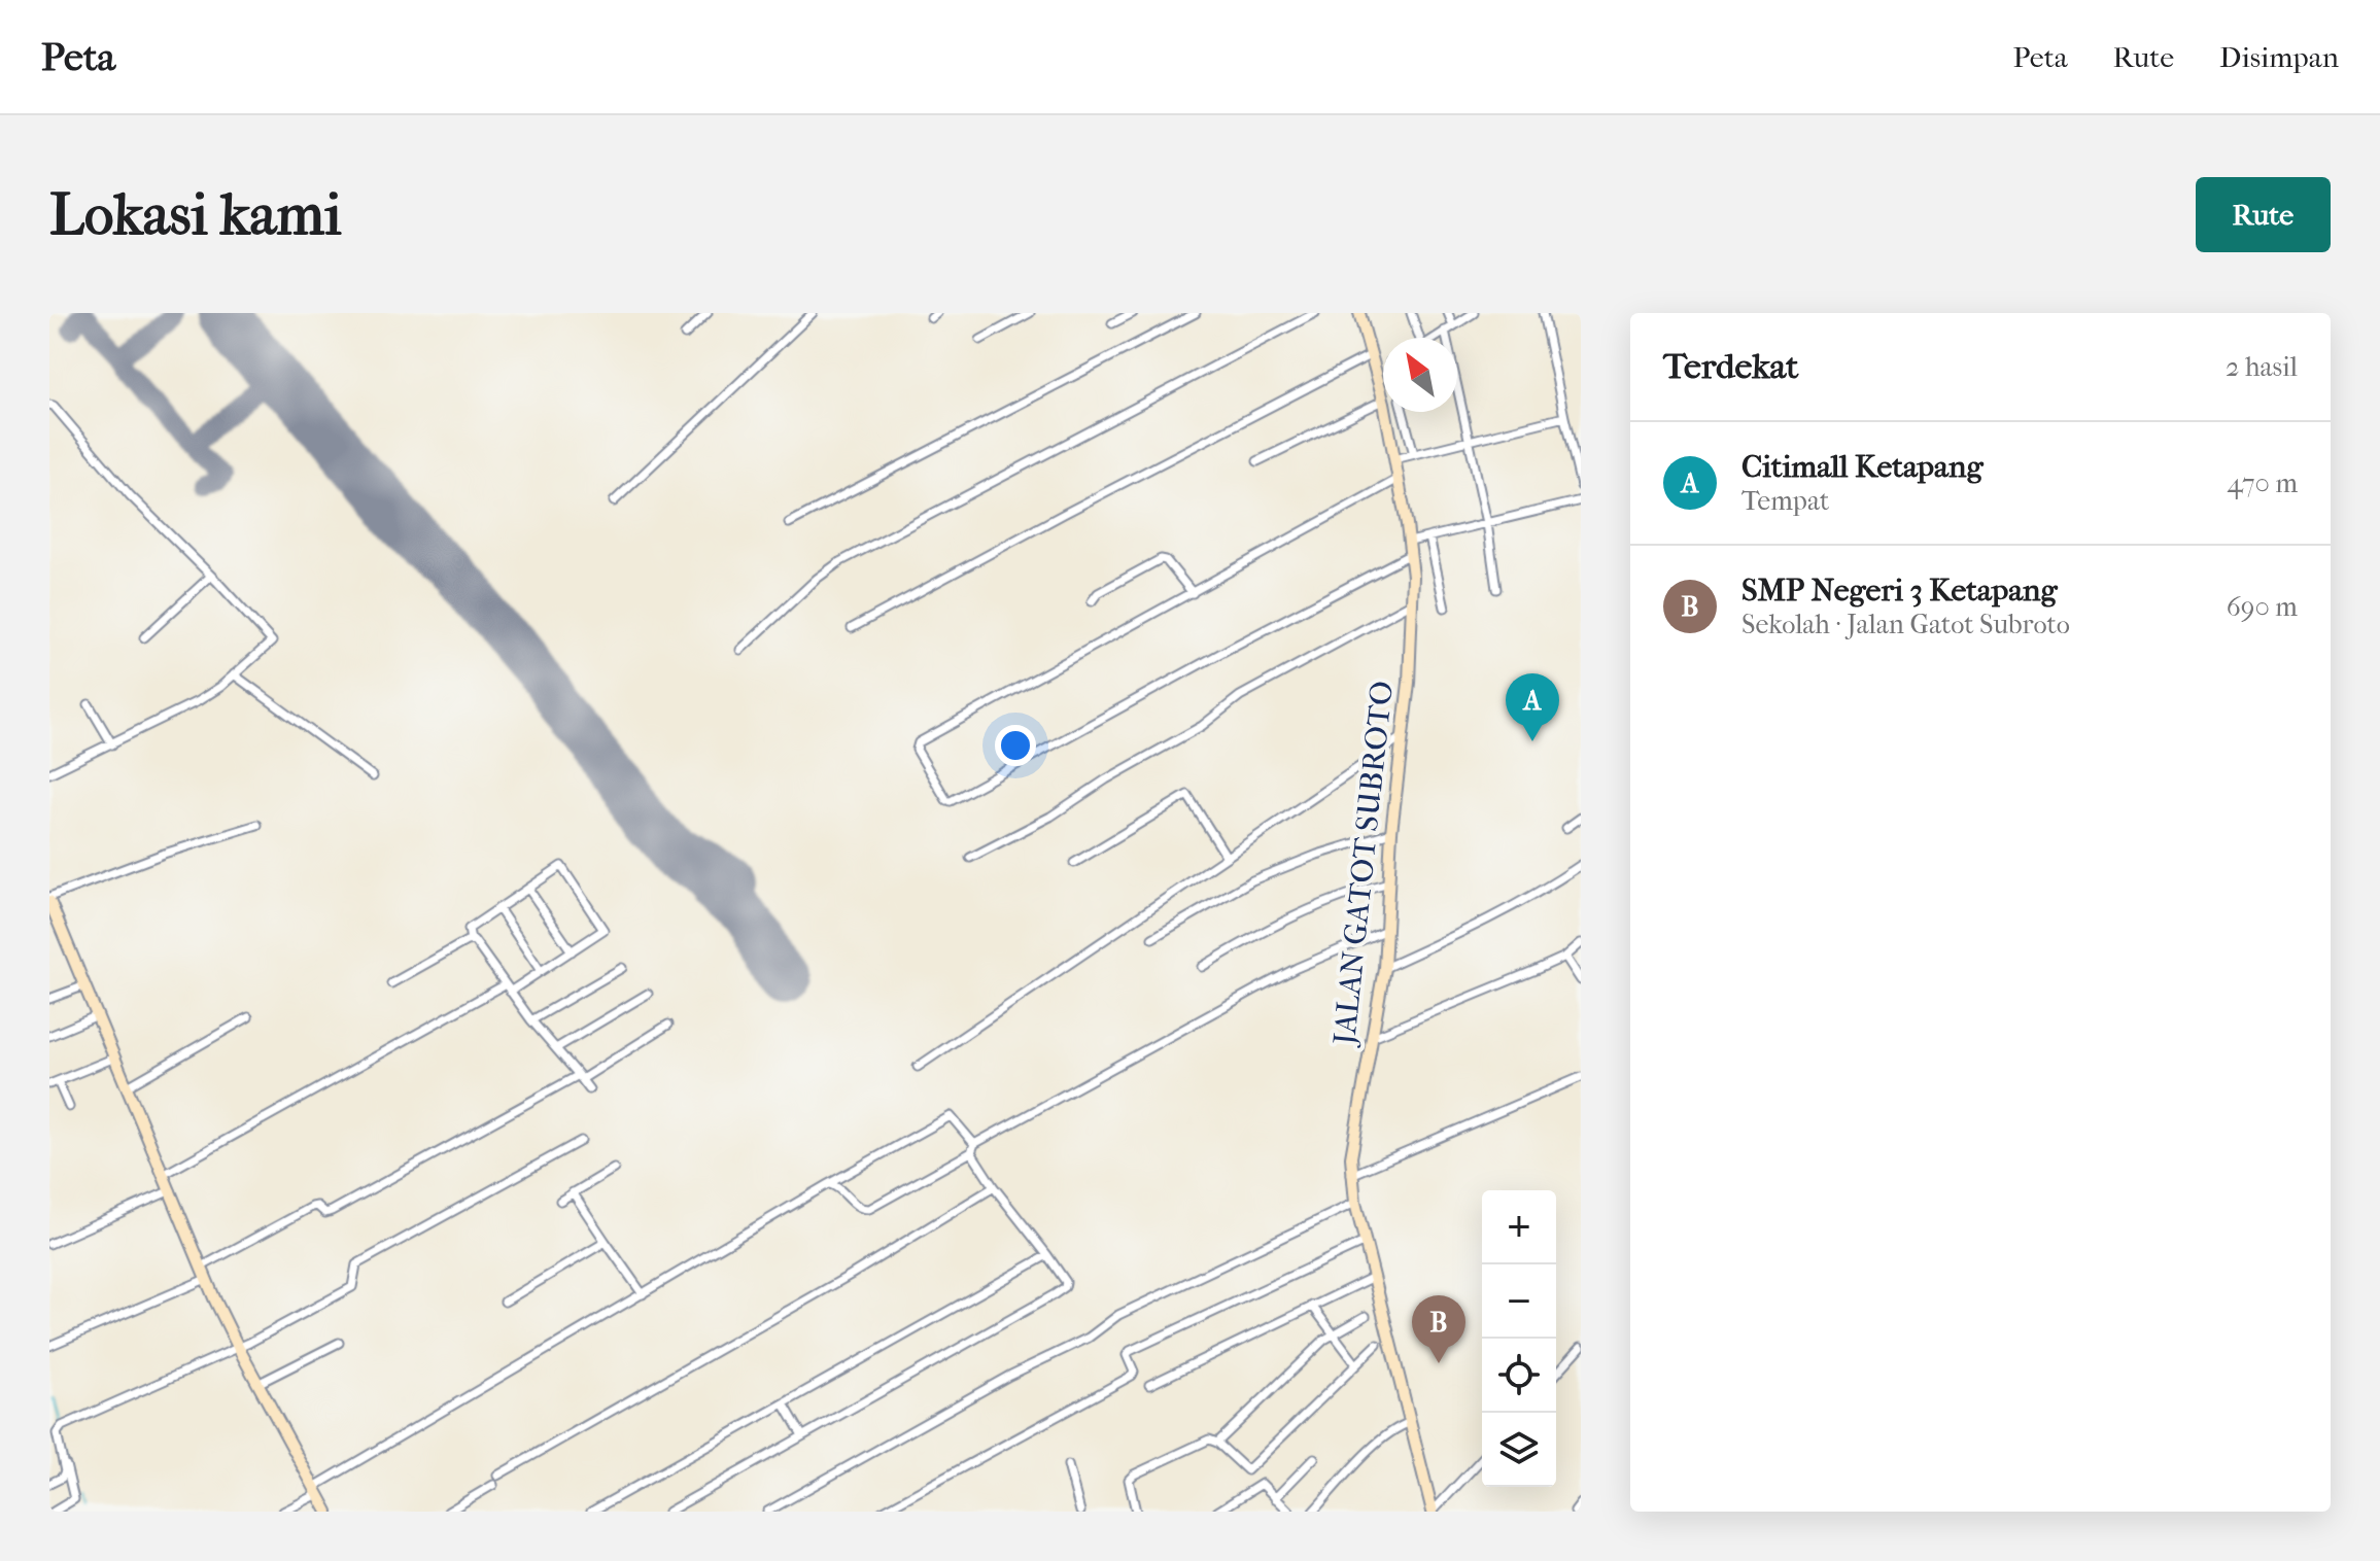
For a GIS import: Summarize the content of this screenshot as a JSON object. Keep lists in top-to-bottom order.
{
  "streets": {
    "street": ["JALAN GATOT SUBROTO"]
  },
  "north": "top left",
  "page": {
    "header": "Peta",
    "nav": ["Peta", "Rute", "Disimpan"],
    "buttons": "Rute",
    "title": "Lokasi kami",
    "heading": ["Terdekat", "2 hasil"],
    "list": [
      {
        "mark": "A",
        "name": "Citimall Ketapang",
        "note": "Tempat",
        "value": "470 m"
      },
      {
        "mark": "B",
        "name": "SMP Negeri 3 Ketapang",
        "note": "Sekolah · Jalan Gatot Subroto",
        "value": "690 m"
      }
    ],
    "pins": ["A", "B"],
    "map_buttons": ["+", "−"]
  }
}
